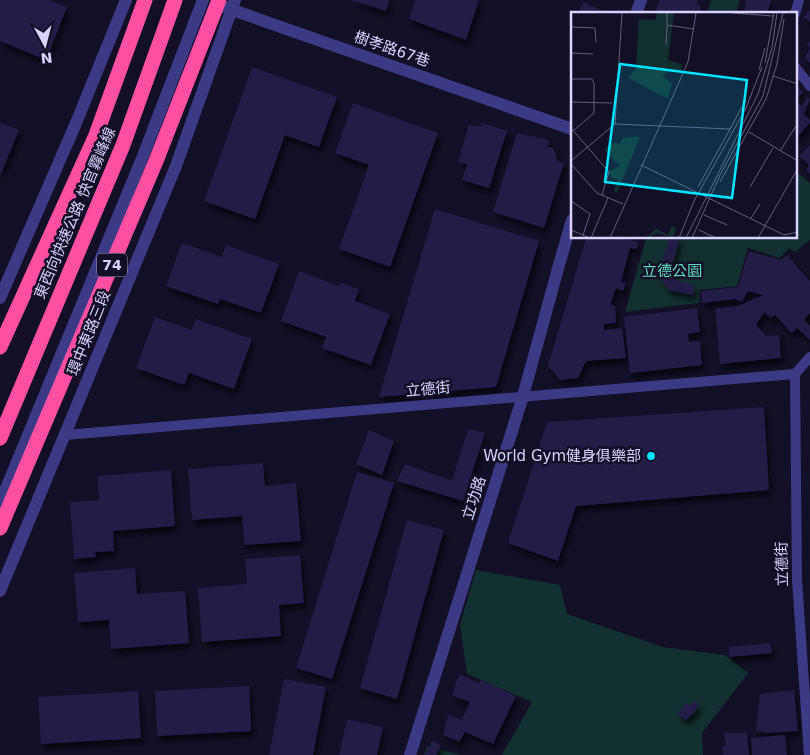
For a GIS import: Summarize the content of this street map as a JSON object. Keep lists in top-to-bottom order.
{
  "streets": {
    "highway": ["東西向快速公路 快官霧峰線", "74"],
    "street": ["樹孝路67巷", "環中東路三段", "立功路"],
    "lane": ["立德街"]
  },
  "crossings": [
    ["樹孝路67巷", "環中東路三段"],
    ["環中東路三段", "立德街"],
    ["立德街", "立功路"]
  ],
  "parks": ["立德公園"],
  "places": ["World Gym健身俱樂部"],
  "north": "bottom"
}
